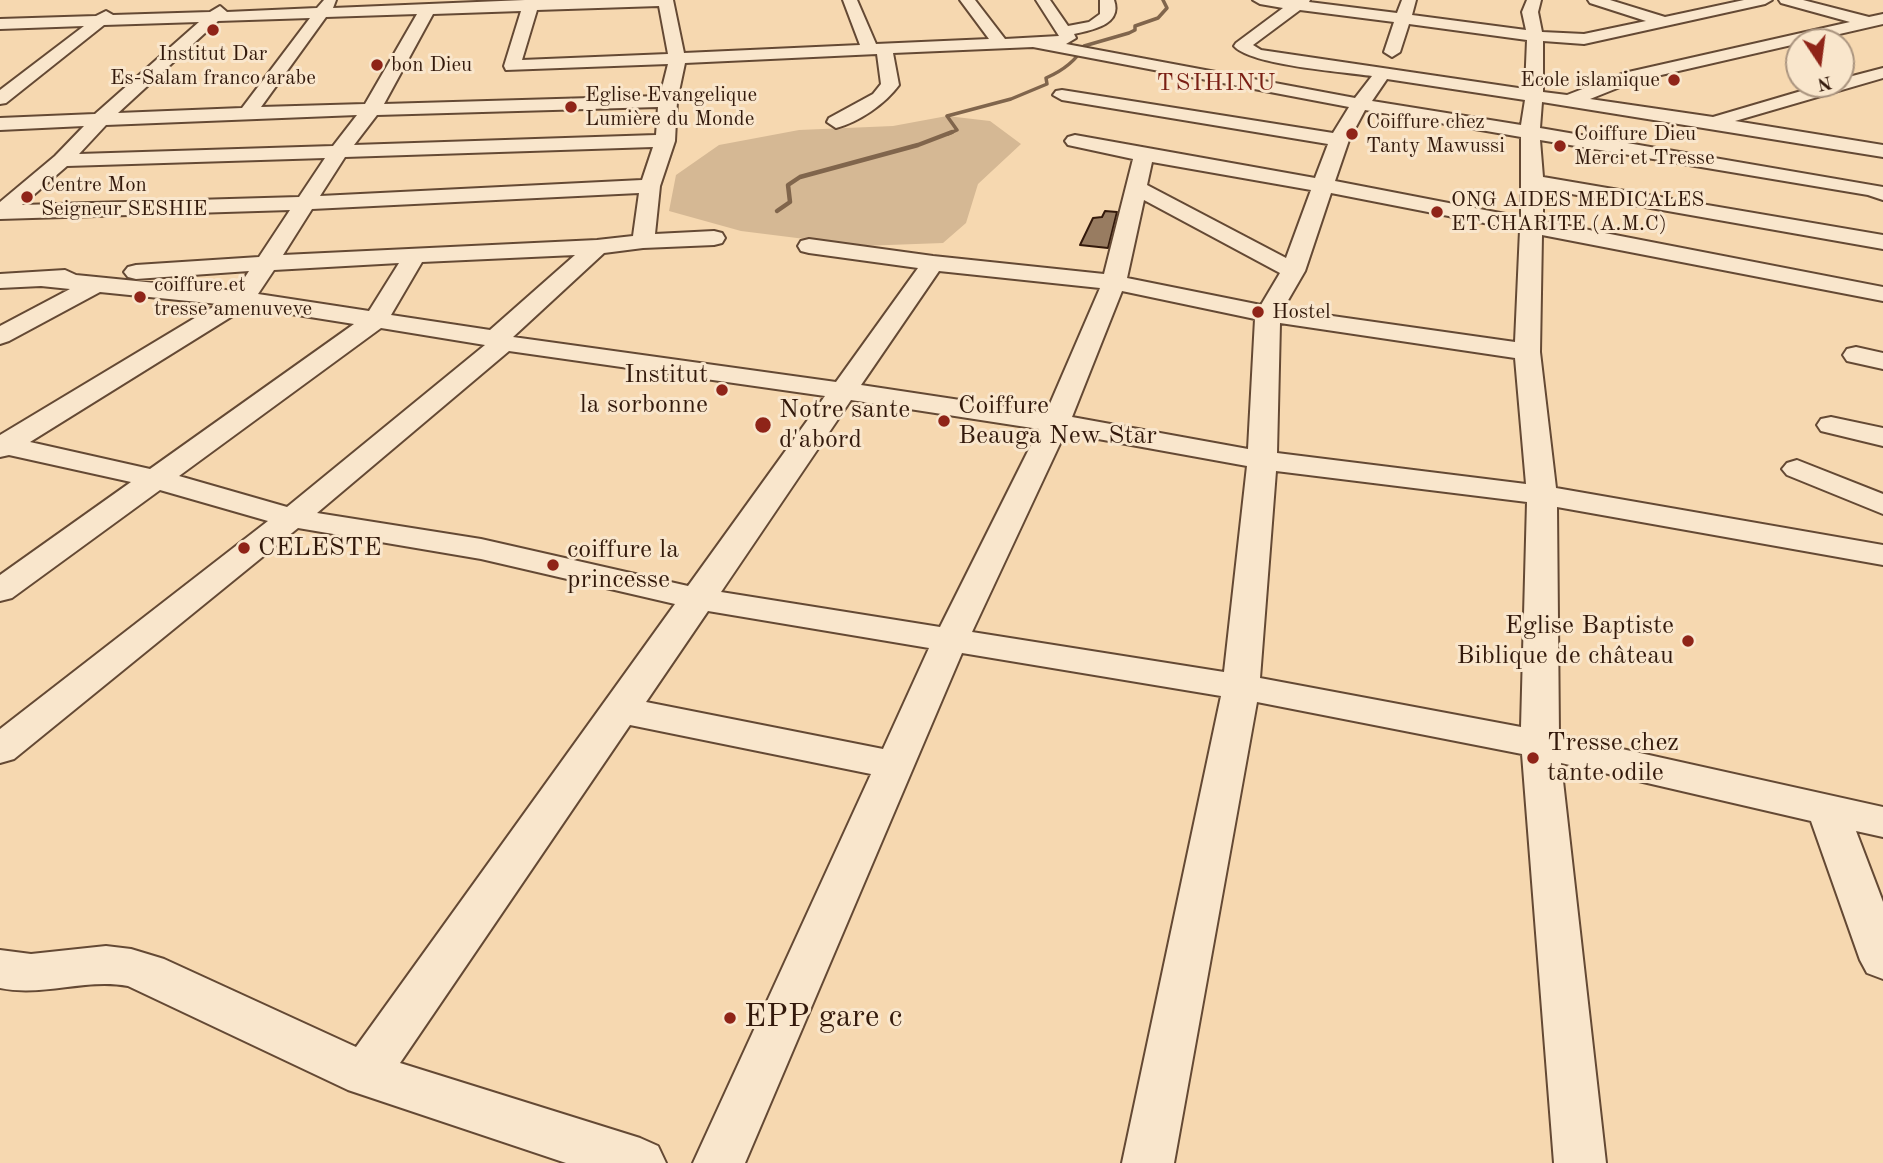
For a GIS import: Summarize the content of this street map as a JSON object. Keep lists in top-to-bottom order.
{
  "districts": ["TSIHINU"],
  "places": [
    "Institut Dar Es-Salam franco arabe",
    "bon Dieu",
    "Ecole islamique",
    "Eglise Evangelique Lumière du Monde",
    "Coiffure chez Tanty Mawussi",
    "Coiffure Dieu Merci et Tresse",
    "Centre Mon Seigneur SESHIE",
    "ONG AIDES MEDICALES ET CHARITE (A.M.C)",
    "coiffure et tresse amenuveve",
    "Hostel",
    "Institut la sorbonne",
    "Coiffure Beauga New Star",
    "Notre sante d'abord",
    "CELESTE",
    "coiffure la princesse",
    "Eglise Baptiste Biblique de château",
    "Tresse chez tante odile",
    "EPP gare c"
  ],
  "north": "bottom"
}
